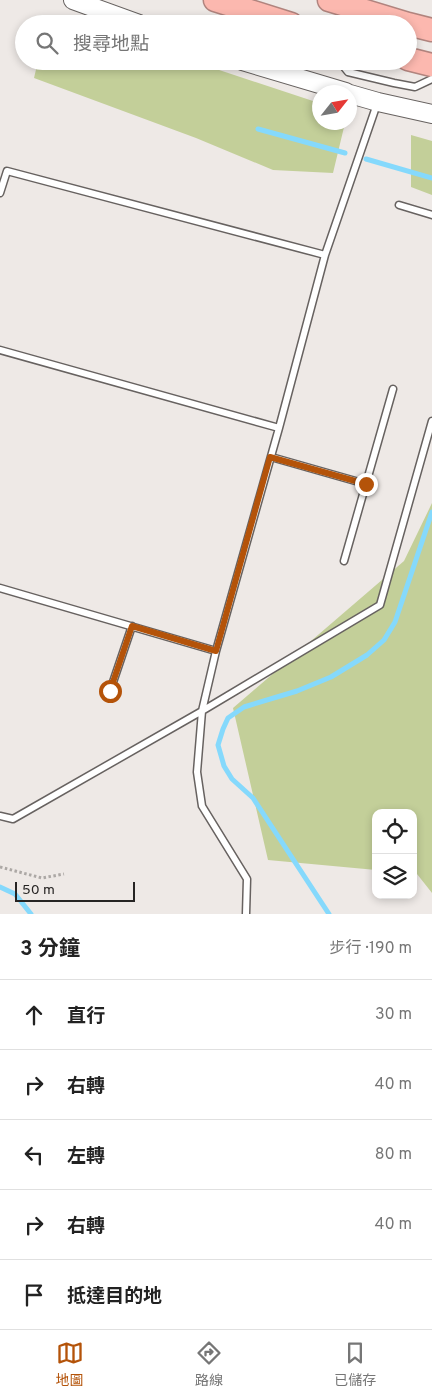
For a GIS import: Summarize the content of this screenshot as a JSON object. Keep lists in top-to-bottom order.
{
  "scale_bar": "50 m",
  "north": "top right",
  "page": {
    "search": "搜尋地點",
    "scale": "50 m",
    "heading": ["3 分鐘", "步行 · 190 m"],
    "list": [
      ["直行", "30 m"],
      ["右轉", "40 m"],
      ["左轉", "80 m"],
      ["右轉", "40 m"],
      "抵達目的地"
    ],
    "nav": ["地圖", "路線", "已儲存"]
  }
}
